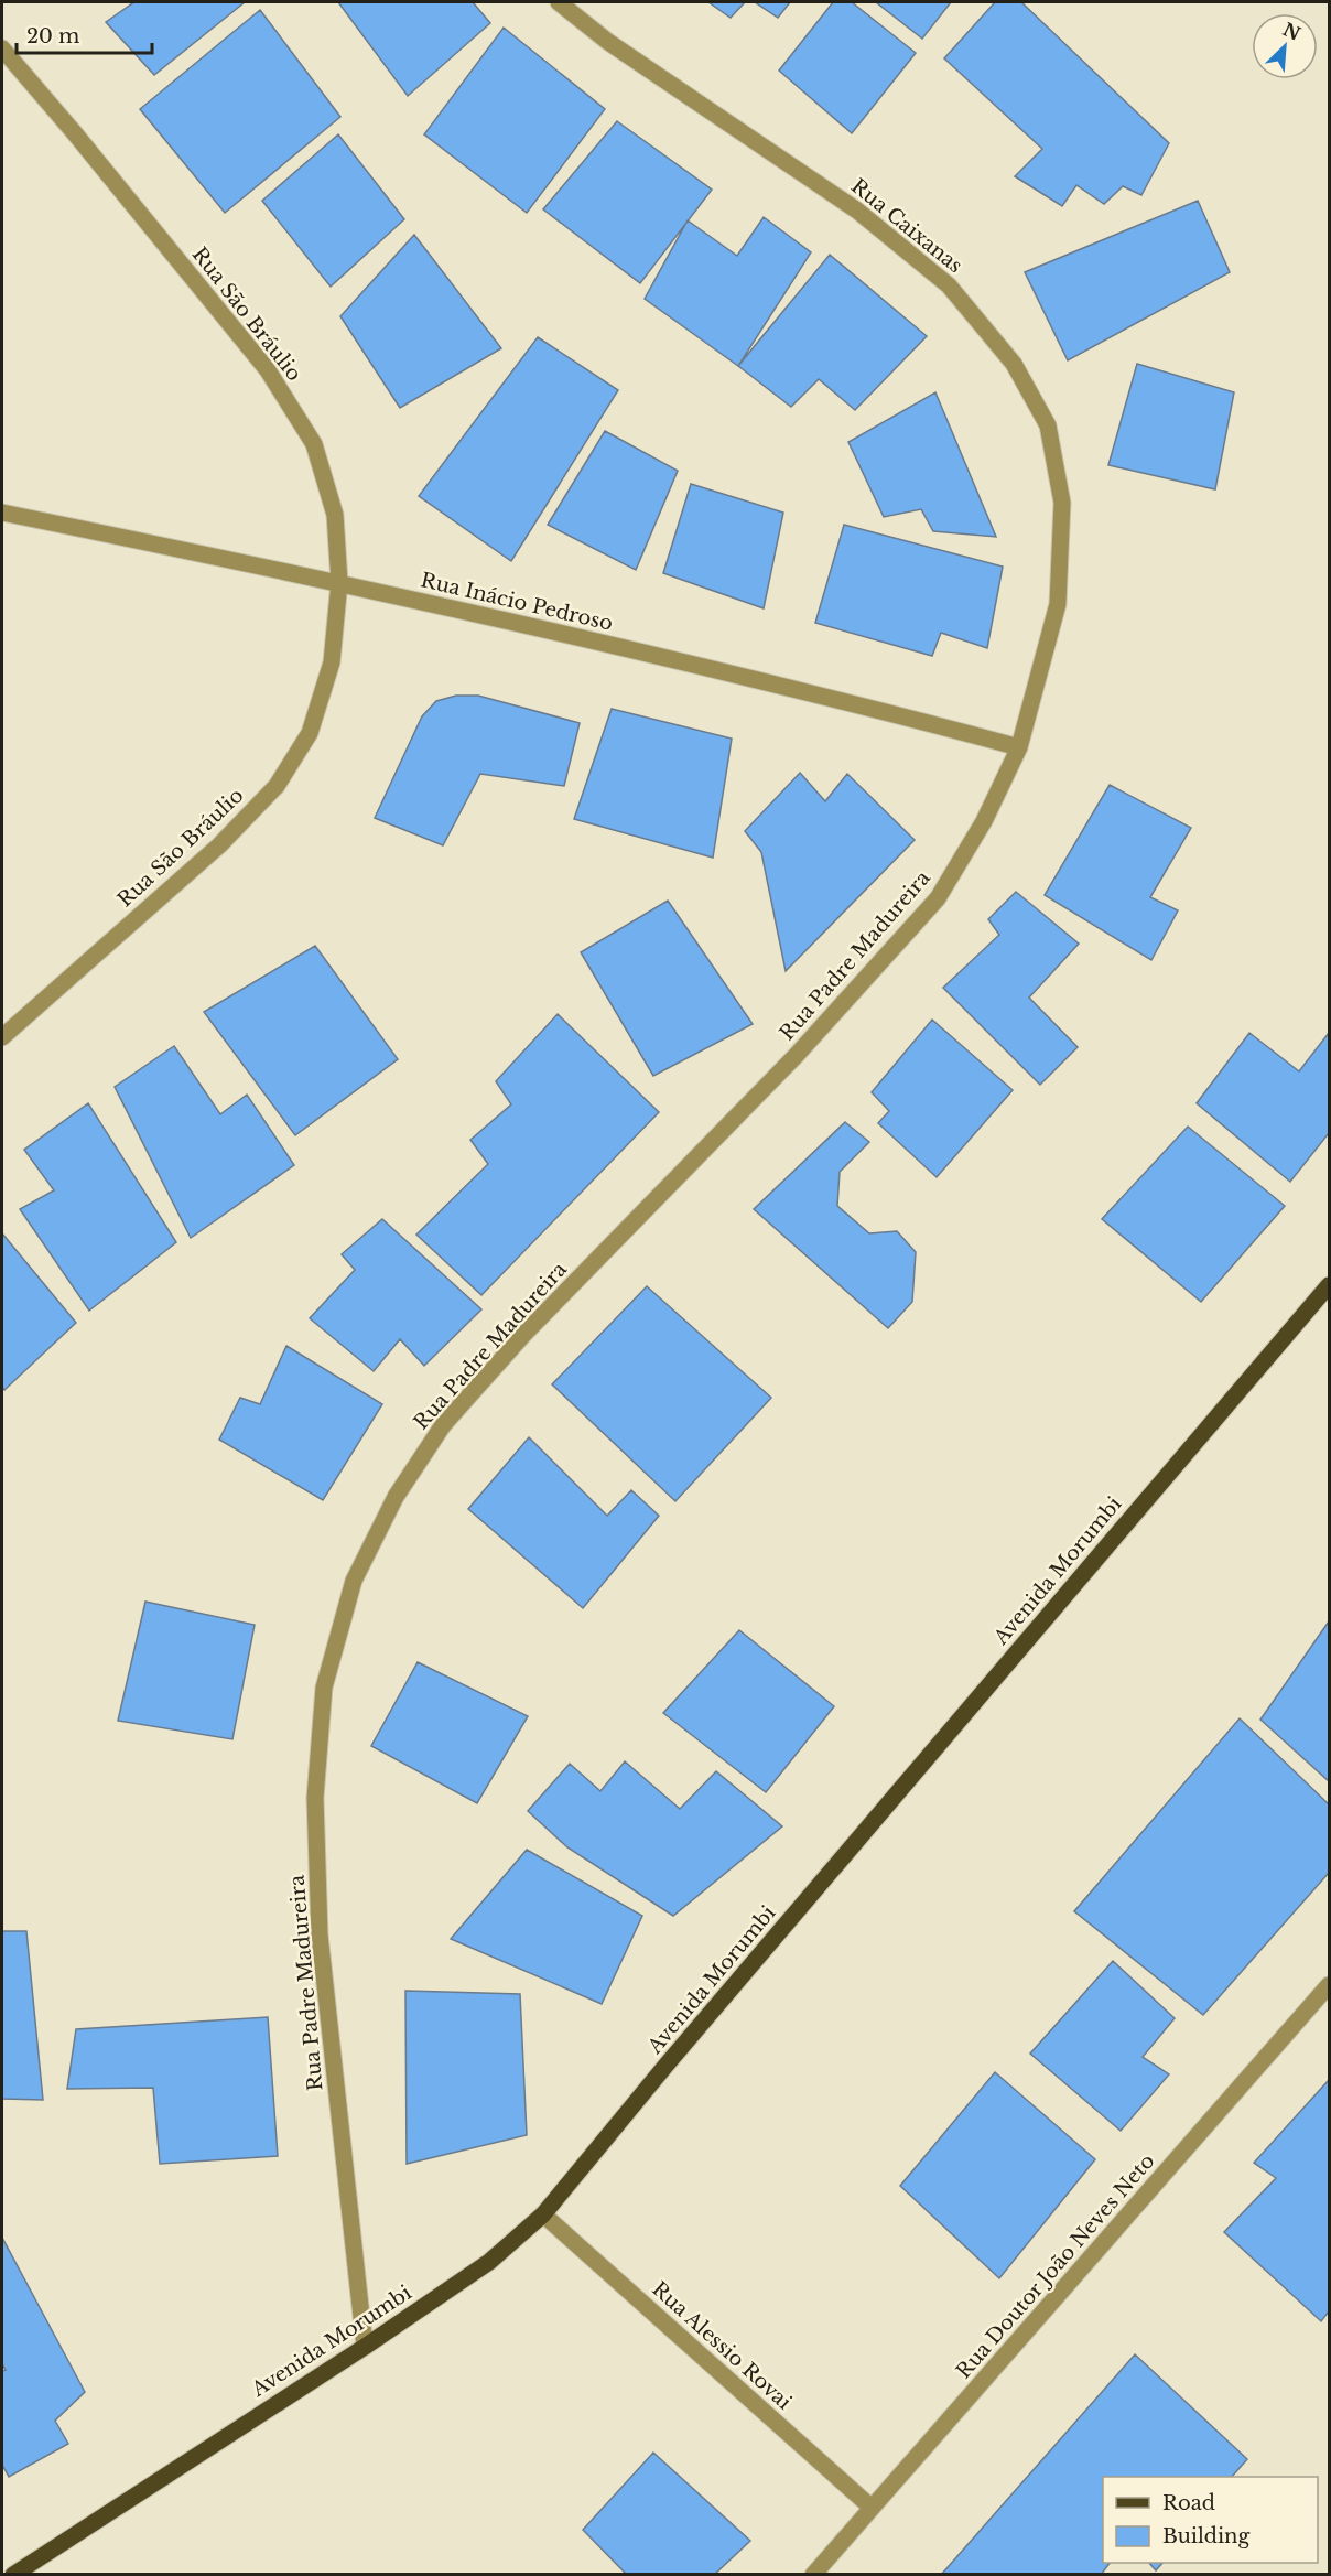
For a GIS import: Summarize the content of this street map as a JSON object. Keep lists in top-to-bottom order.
{
  "streets": {
    "main road": ["Avenida Morumbi"],
    "street": [
      "Rua Caixanas",
      "Rua São Bráulio",
      "Rua Inácio Pedroso",
      "Rua Padre Madureira",
      "Rua Doutor João Neves Neto",
      "Rua Alessio Rovai"
    ]
  },
  "crossings": [
    ["Rua Caixanas", "Rua Inácio Pedroso"],
    ["Rua Caixanas", "Rua Padre Madureira"],
    ["Rua São Bráulio", "Rua Inácio Pedroso"],
    ["Rua Inácio Pedroso", "Rua Padre Madureira"],
    ["Rua Padre Madureira", "Avenida Morumbi"],
    ["Avenida Morumbi", "Rua Alessio Rovai"],
    ["Rua Doutor João Neves Neto", "Rua Alessio Rovai"]
  ],
  "legend": ["Road", "Building"],
  "scale_bar": "20 m",
  "north": "top right"
}
